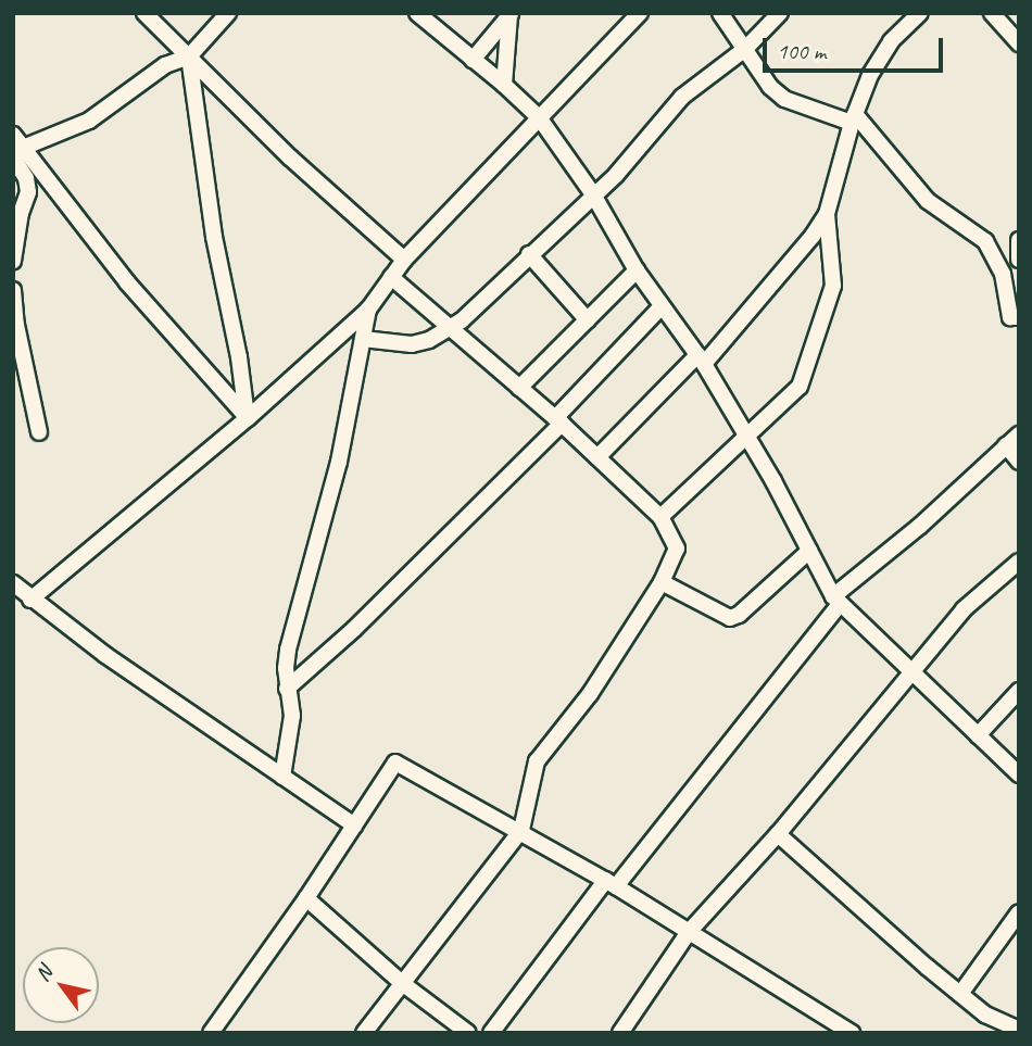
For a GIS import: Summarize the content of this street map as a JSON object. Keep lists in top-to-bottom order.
{
  "scale_bar": "100 m",
  "north": "top left"
}
